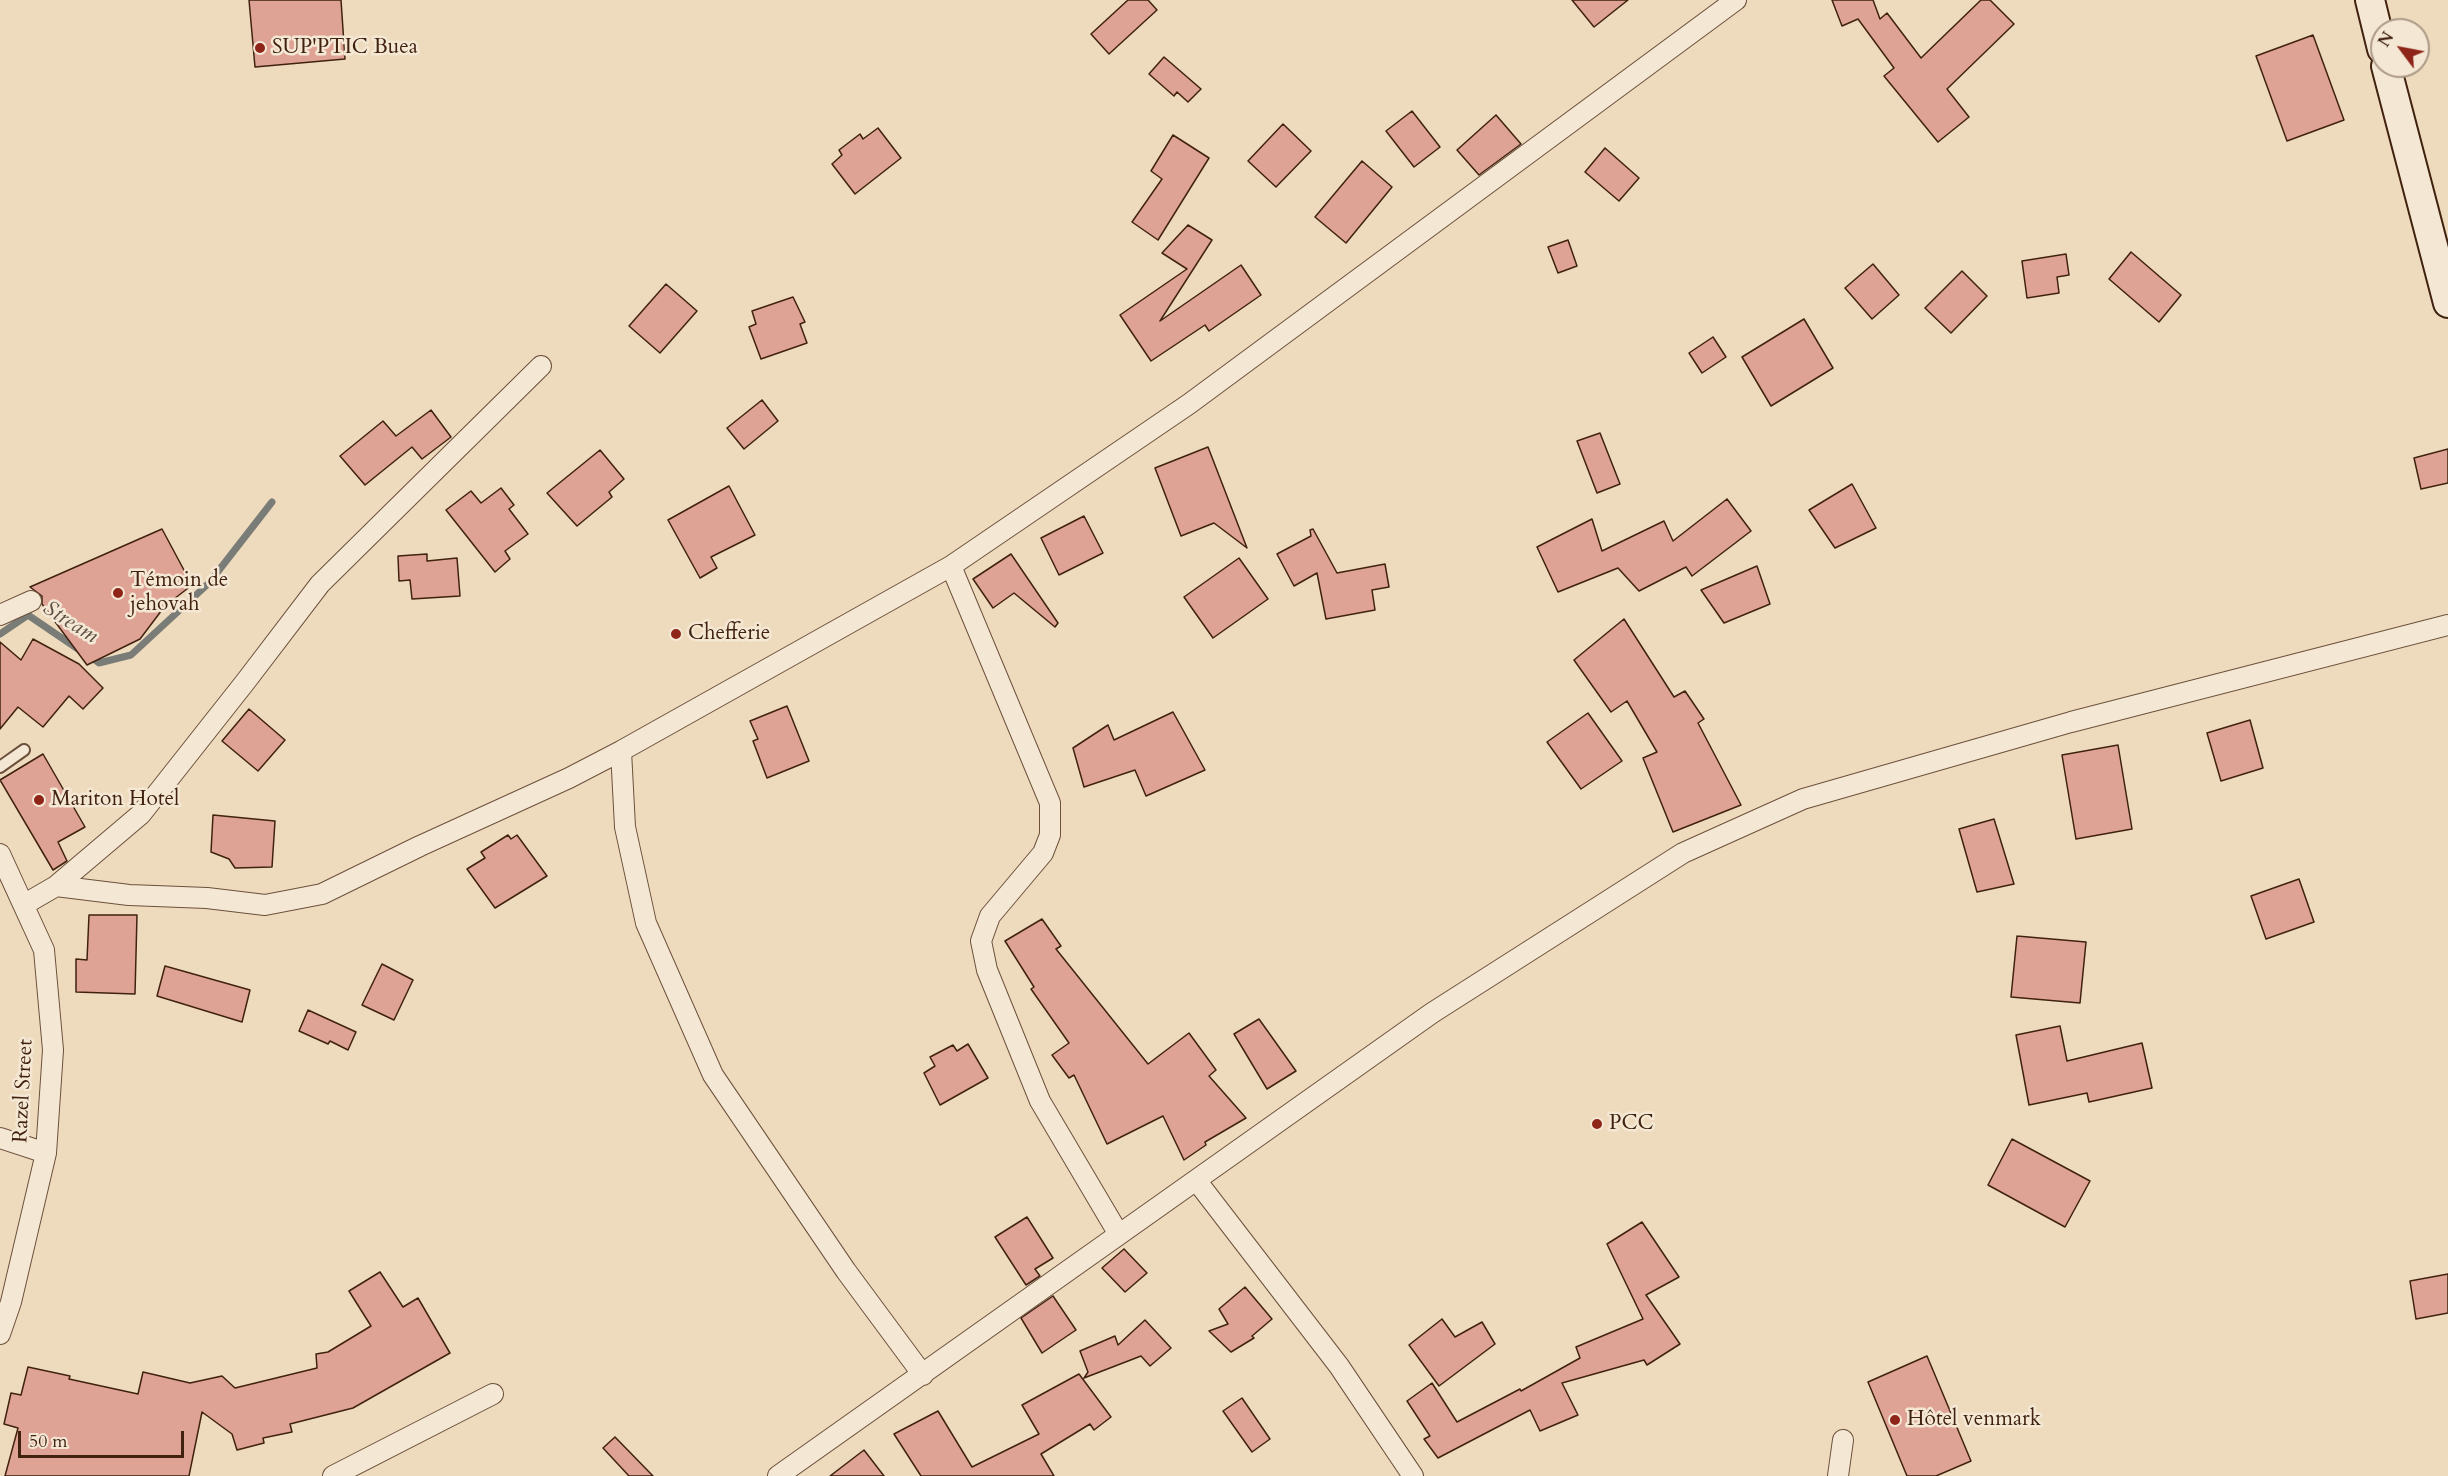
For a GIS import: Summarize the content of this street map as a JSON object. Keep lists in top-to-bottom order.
{
  "streets": {
    "street": ["Razel Street"]
  },
  "water": ["Stream"],
  "places": [
    "SUP'PTIC Buea",
    "Témoin de jehovah",
    "Chefferie",
    "Mariton Hotel",
    "PCC",
    "Hôtel venmark"
  ],
  "scale_bar": "50 m",
  "north": "top left"
}
